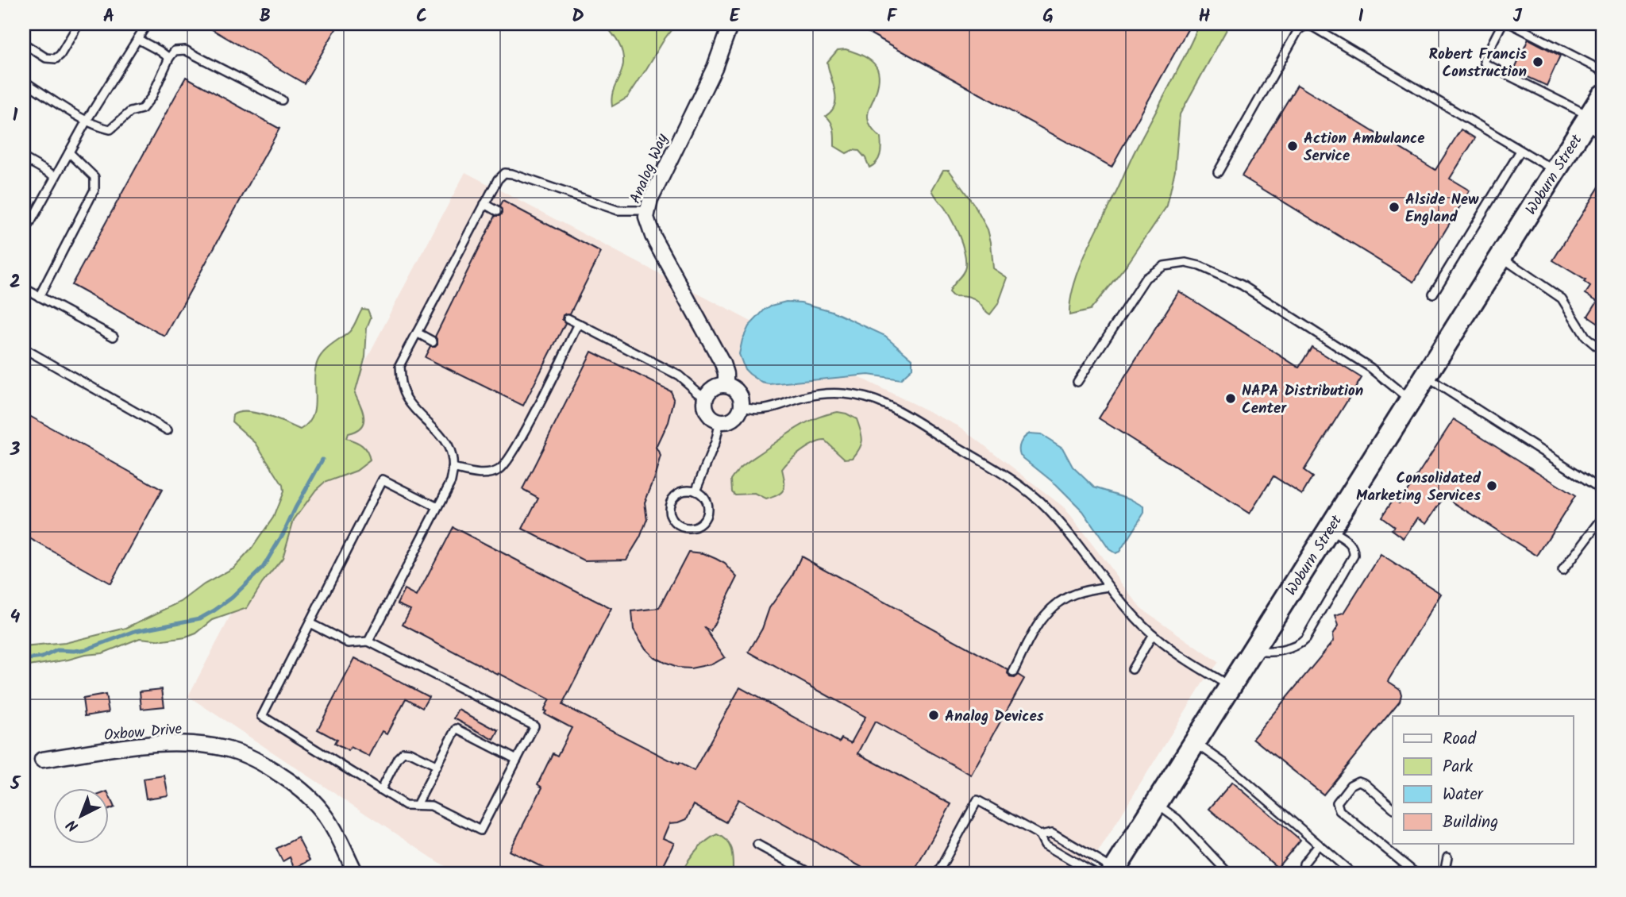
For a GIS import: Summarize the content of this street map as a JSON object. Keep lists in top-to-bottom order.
{
  "streets": {
    "street": ["Analog Way", "Woburn Street", "Oxbow Drive"]
  },
  "places": [
    "Robert Francis Construction",
    "Action Ambulance Service",
    "Alside New England",
    "NAPA Distribution Center",
    "Consolidated Marketing Services",
    "Analog Devices"
  ],
  "legend": [
    "Road",
    "Park",
    "Water",
    "Building"
  ],
  "north": "bottom left",
  "grid": {
    "columns": [
      "A",
      "B",
      "C",
      "D",
      "E",
      "F",
      "G",
      "H",
      "I",
      "J"
    ],
    "rows": [
      "1",
      "2",
      "3",
      "4",
      "5"
    ]
  }
}
